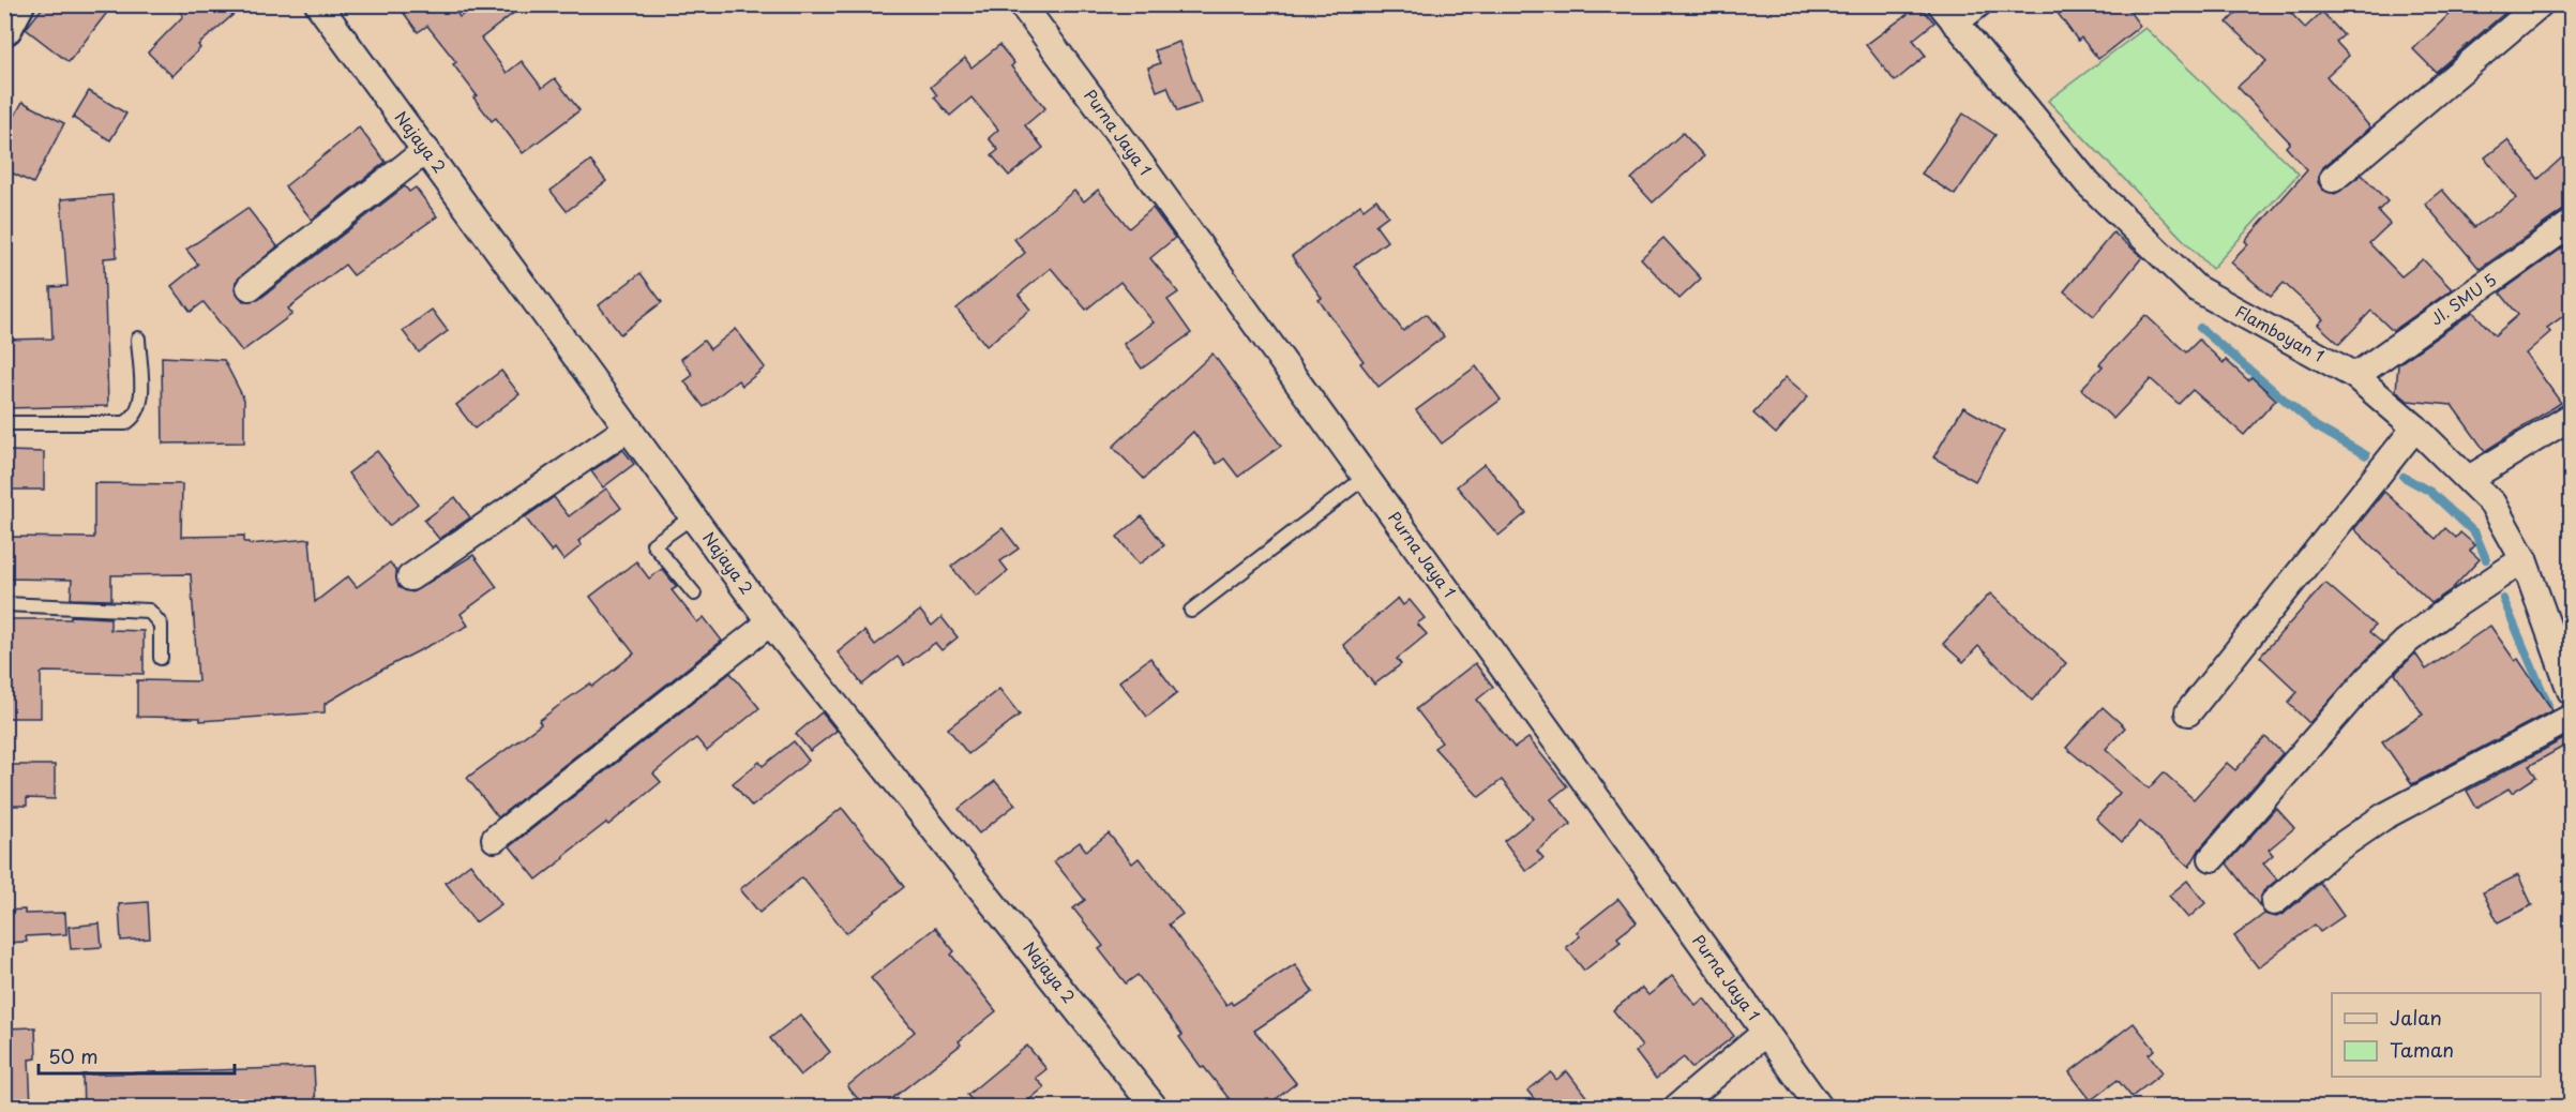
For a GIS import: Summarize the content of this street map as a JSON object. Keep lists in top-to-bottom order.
{
  "streets": {
    "street": [
      "Purna Jaya 1",
      "Najaya 2",
      "Jl. SMU 5",
      "Flamboyan 1"
    ]
  },
  "crossings": [
    ["Jl. SMU 5", "Flamboyan 1"]
  ],
  "legend": ["Jalan", "Taman"],
  "scale_bar": "50 m"
}
